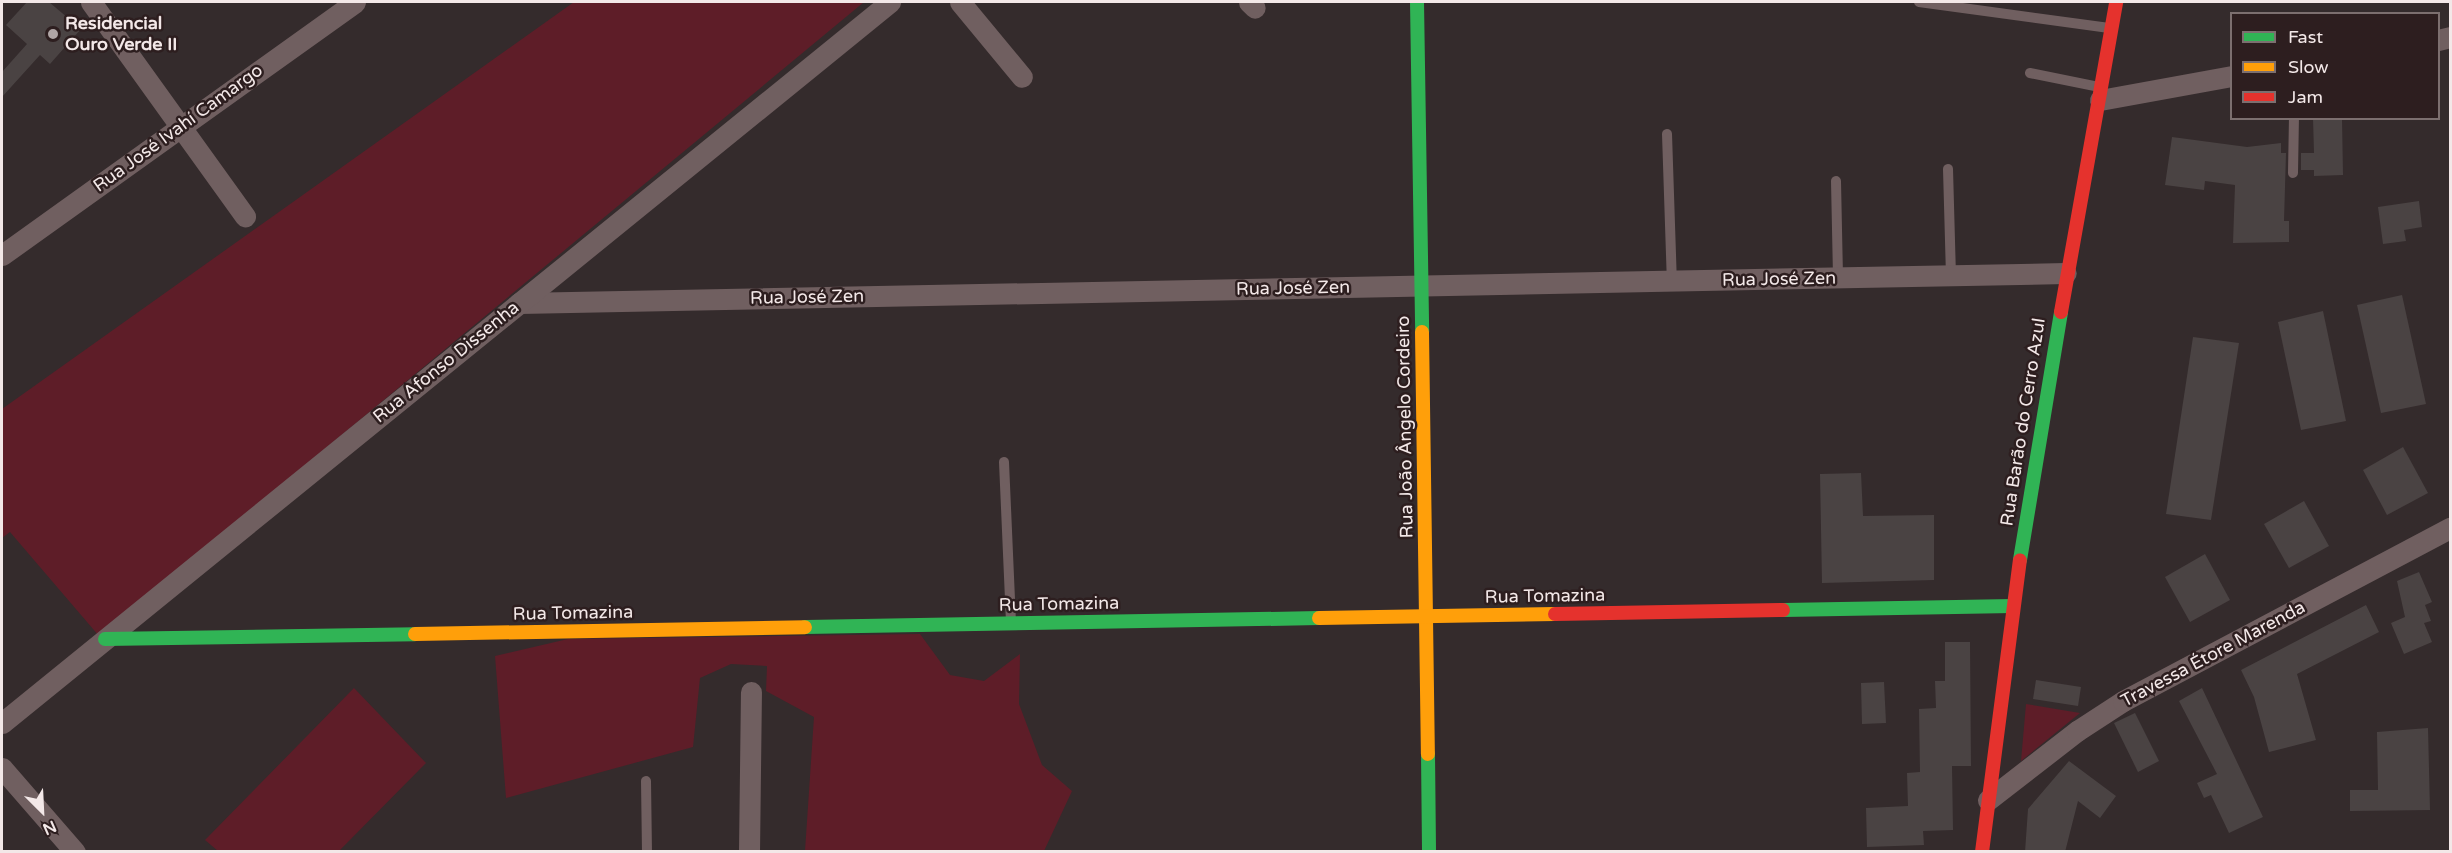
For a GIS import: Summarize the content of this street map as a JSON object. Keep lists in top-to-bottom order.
{
  "streets": {
    "street": [
      "Rua José Ivahí Camargo",
      "Rua José Zen",
      "Rua Afonso Dissenha",
      "Rua Barão do Cerro Azul",
      "Rua João Ângelo Cordeiro",
      "Rua Tomazina",
      "Travessa Étore Marenda"
    ]
  },
  "crossings": [
    ["Rua José Zen", "Rua Afonso Dissenha"],
    ["Rua José Zen", "Rua Barão do Cerro Azul"],
    ["Rua José Zen", "Rua João Ângelo Cordeiro"],
    ["Rua Afonso Dissenha", "Rua Tomazina"],
    ["Rua Barão do Cerro Azul", "Rua Tomazina"],
    ["Rua Barão do Cerro Azul", "Travessa Étore Marenda"],
    ["Rua João Ângelo Cordeiro", "Rua Tomazina"]
  ],
  "places": ["Residencial Ouro Verde II"],
  "legend": ["Fast", "Slow", "Jam"],
  "north": "bottom right"
}
